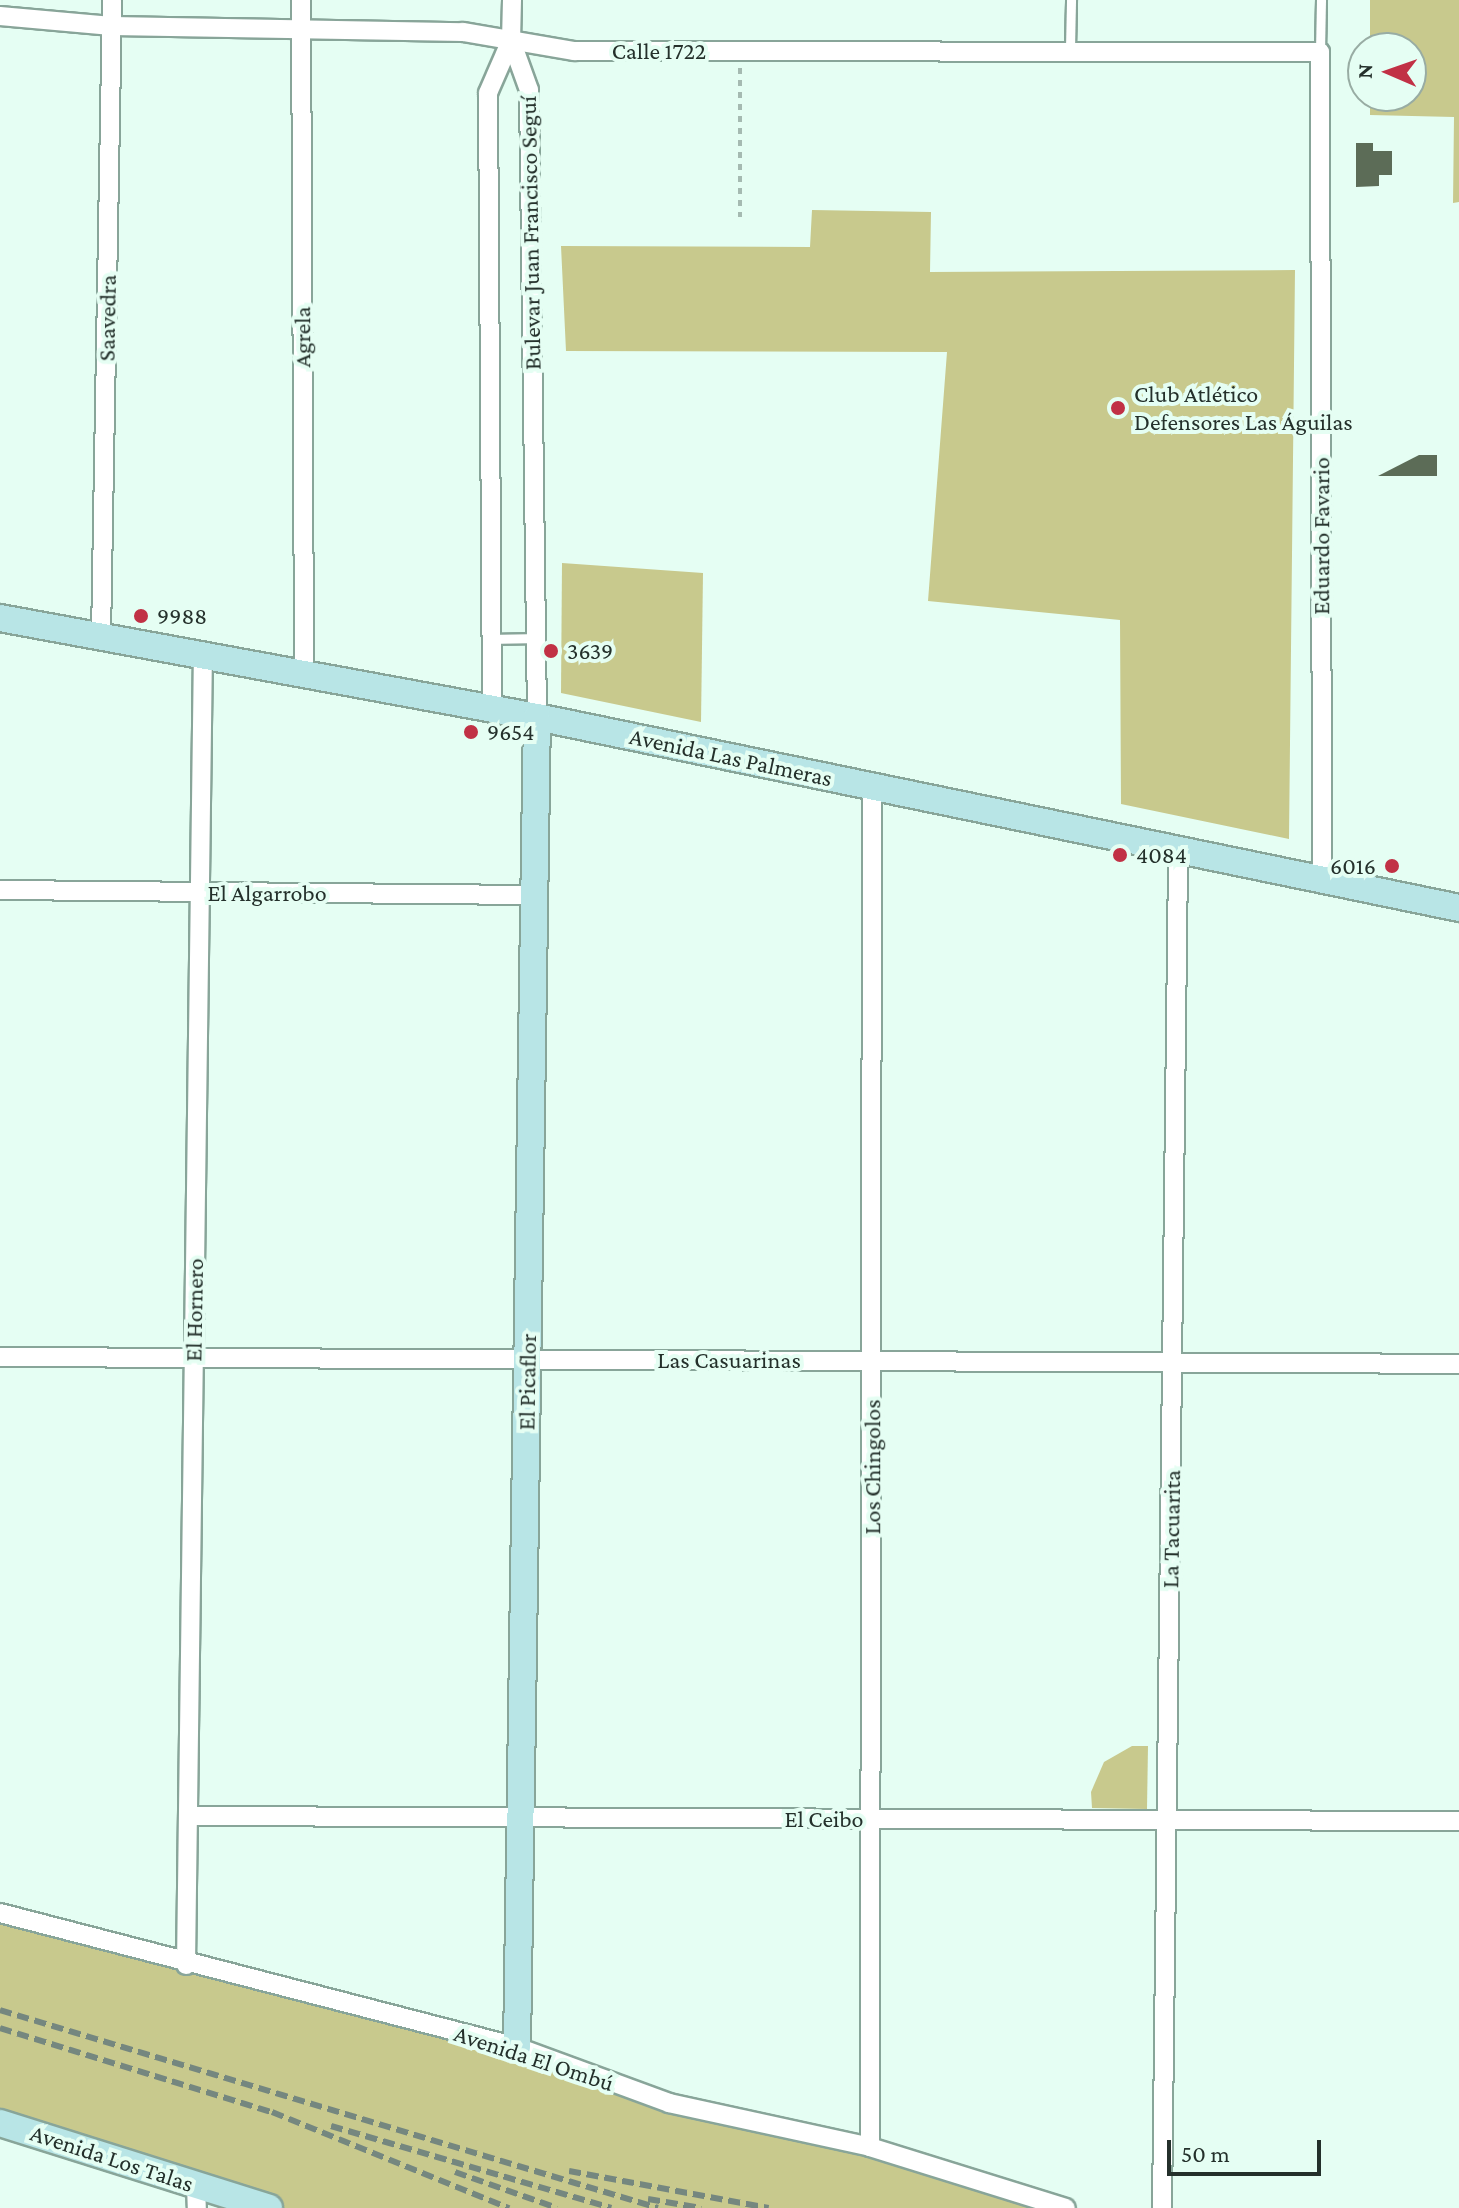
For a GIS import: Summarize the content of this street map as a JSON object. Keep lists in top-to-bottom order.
{
  "streets": {
    "main road": ["Avenida Las Palmeras", "El Picaflor", "Avenida Los Talas"],
    "street": [
      "Calle 1722",
      "Bulevar Juan Francisco Seguí",
      "Saavedra",
      "Agrela",
      "Eduardo Favario",
      "El Algarrobo",
      "El Hornero",
      "Las Casuarinas",
      "Los Chingolos",
      "La Tacuarita",
      "El Ceibo",
      "Avenida El Ombú"
    ]
  },
  "crossings": [
    ["Calle 1722", "Bulevar Juan Francisco Seguí"],
    ["Calle 1722", "Saavedra"],
    ["Calle 1722", "Agrela"],
    ["Calle 1722", "Eduardo Favario"],
    ["Bulevar Juan Francisco Seguí", "Avenida Las Palmeras"],
    ["Bulevar Juan Francisco Seguí", "El Picaflor"],
    ["Saavedra", "Avenida Las Palmeras"],
    ["Agrela", "Avenida Las Palmeras"],
    ["Eduardo Favario", "Avenida Las Palmeras"],
    ["Avenida Las Palmeras", "El Hornero"],
    ["Avenida Las Palmeras", "El Picaflor"],
    ["Avenida Las Palmeras", "Los Chingolos"],
    ["Avenida Las Palmeras", "La Tacuarita"],
    ["El Algarrobo", "El Hornero"],
    ["El Algarrobo", "El Picaflor"],
    ["El Hornero", "Las Casuarinas"],
    ["El Hornero", "El Ceibo"],
    ["El Hornero", "Avenida El Ombú"],
    ["Las Casuarinas", "El Picaflor"],
    ["Las Casuarinas", "Los Chingolos"],
    ["Las Casuarinas", "La Tacuarita"],
    ["El Picaflor", "El Ceibo"],
    ["El Picaflor", "Avenida El Ombú"],
    ["Los Chingolos", "El Ceibo"],
    ["Los Chingolos", "Avenida El Ombú"],
    ["La Tacuarita", "El Ceibo"]
  ],
  "places": [
    "Club Atlético Defensores Las Águilas",
    "9988",
    "3639",
    "9654",
    "4084",
    "6016"
  ],
  "scale_bar": "50 m",
  "north": "left"
}
